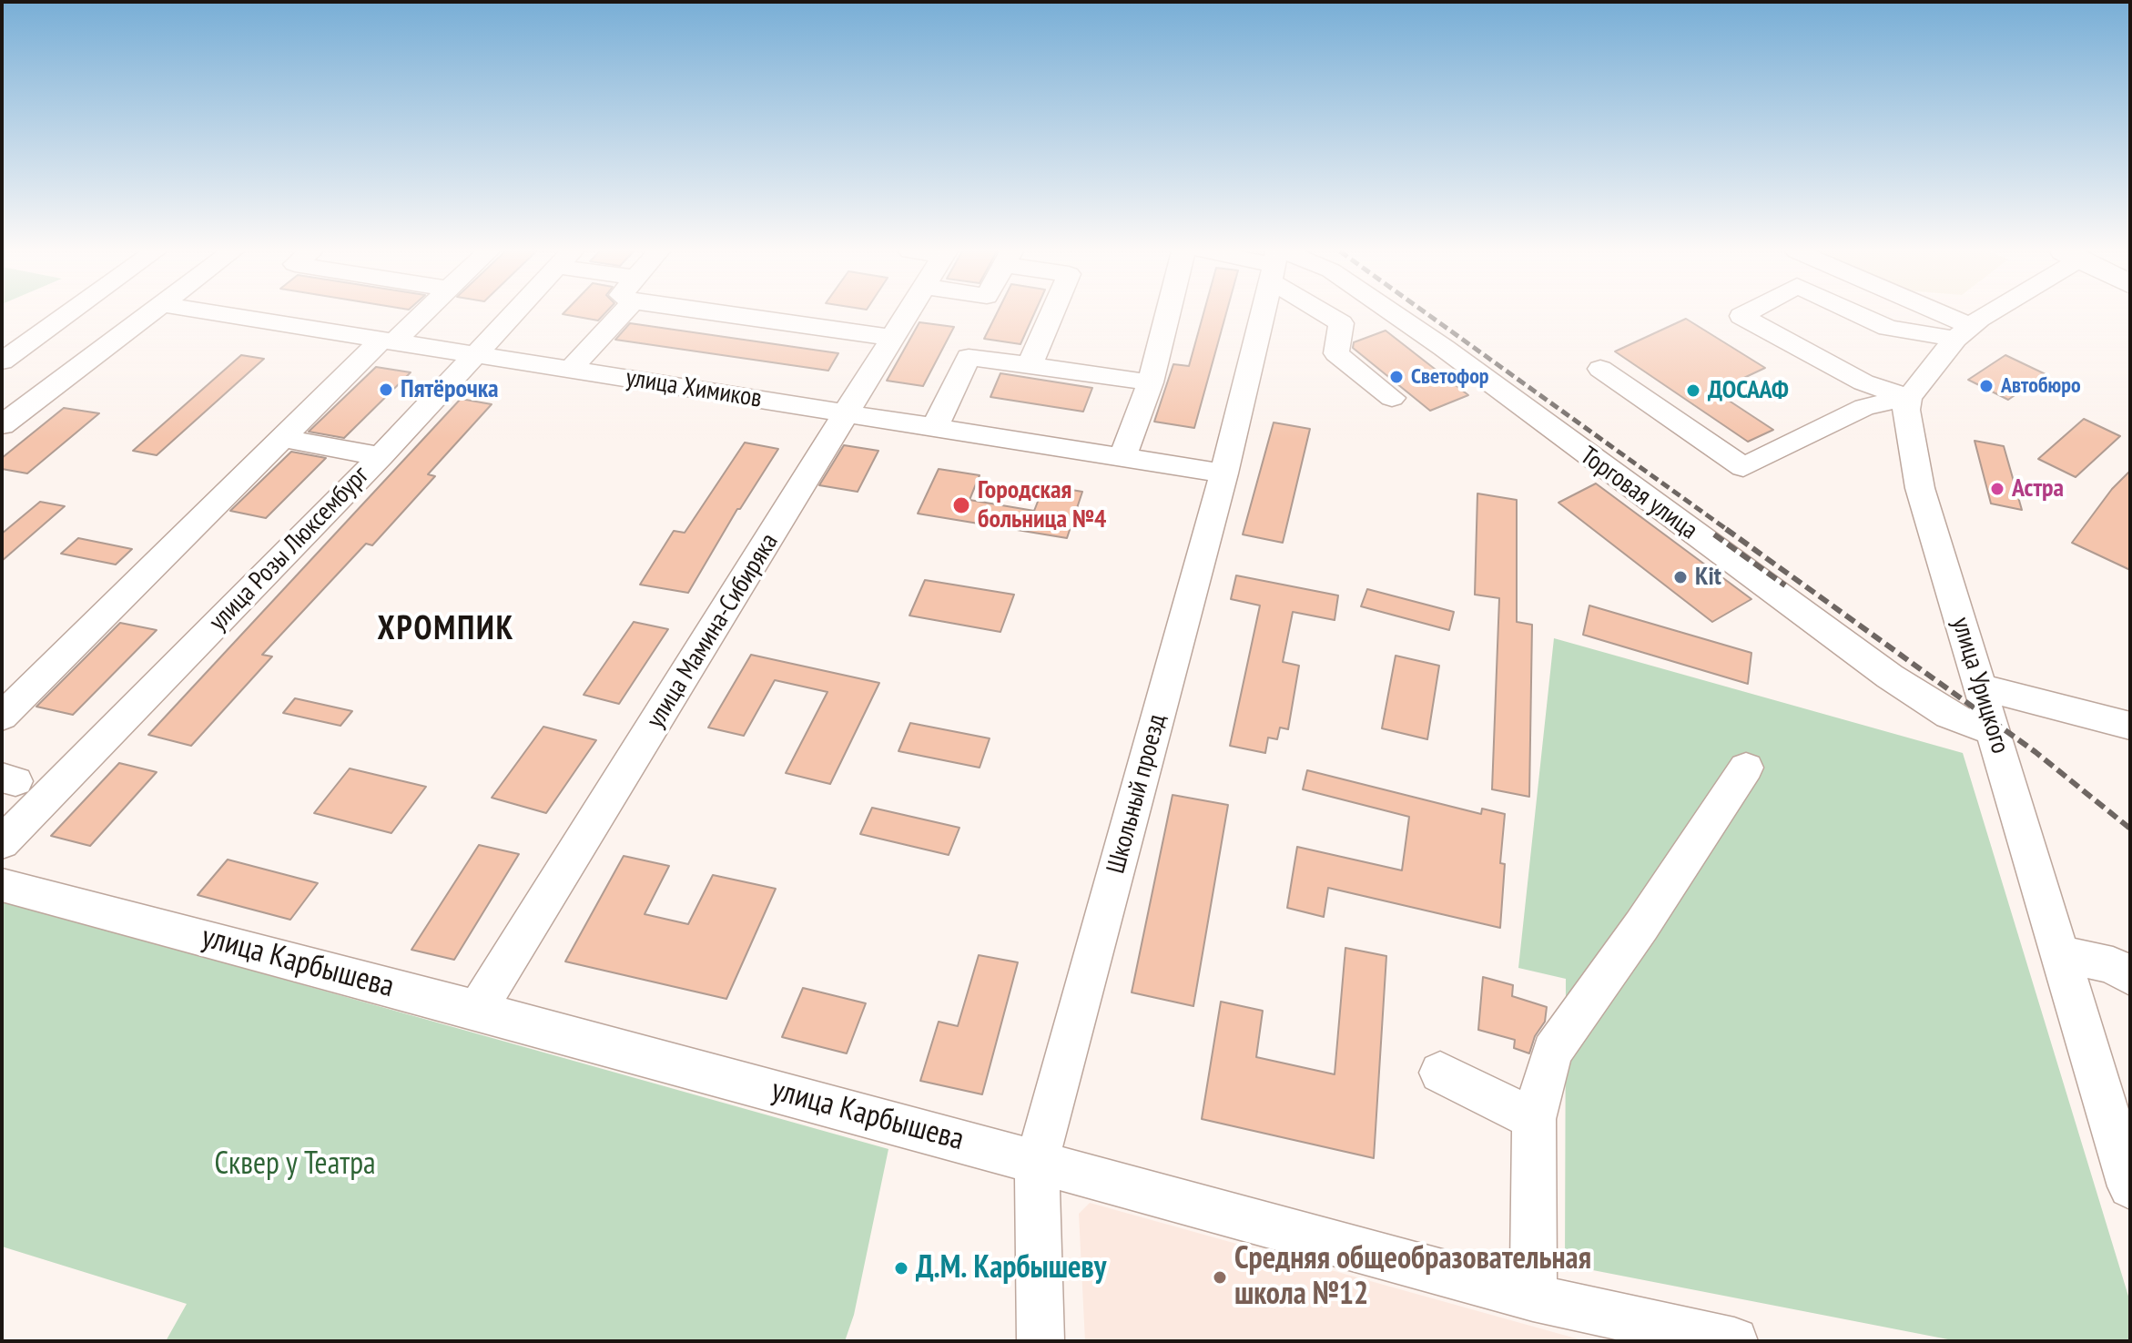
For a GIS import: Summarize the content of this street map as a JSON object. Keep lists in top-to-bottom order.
{
  "streets": {
    "street": [
      "улица Химиков",
      "Торговая улица",
      "улица Розы Люксембург",
      "улица Мамина-Сибиряка",
      "улица Урицкого",
      "Школьный проезд",
      "улица Карбышева"
    ]
  },
  "crossings": [
    ["улица Химиков", "улица Розы Люксембург"],
    ["улица Химиков", "улица Мамина-Сибиряка"],
    ["улица Химиков", "Школьный проезд"],
    ["Торговая улица", "улица Урицкого"],
    ["улица Мамина-Сибиряка", "улица Карбышева"],
    ["Школьный проезд", "улица Карбышева"]
  ],
  "districts": ["ХРОМПИК"],
  "parks": ["Сквер у Театра"],
  "places": [
    "Светофор",
    "Автобюро",
    "Пятёрочка",
    "ДОСААФ",
    "Астра",
    "Городская больница №4",
    "Kit",
    "Д.М. Карбышеву",
    "Средняя общеобразовательная школа №12"
  ]
}
